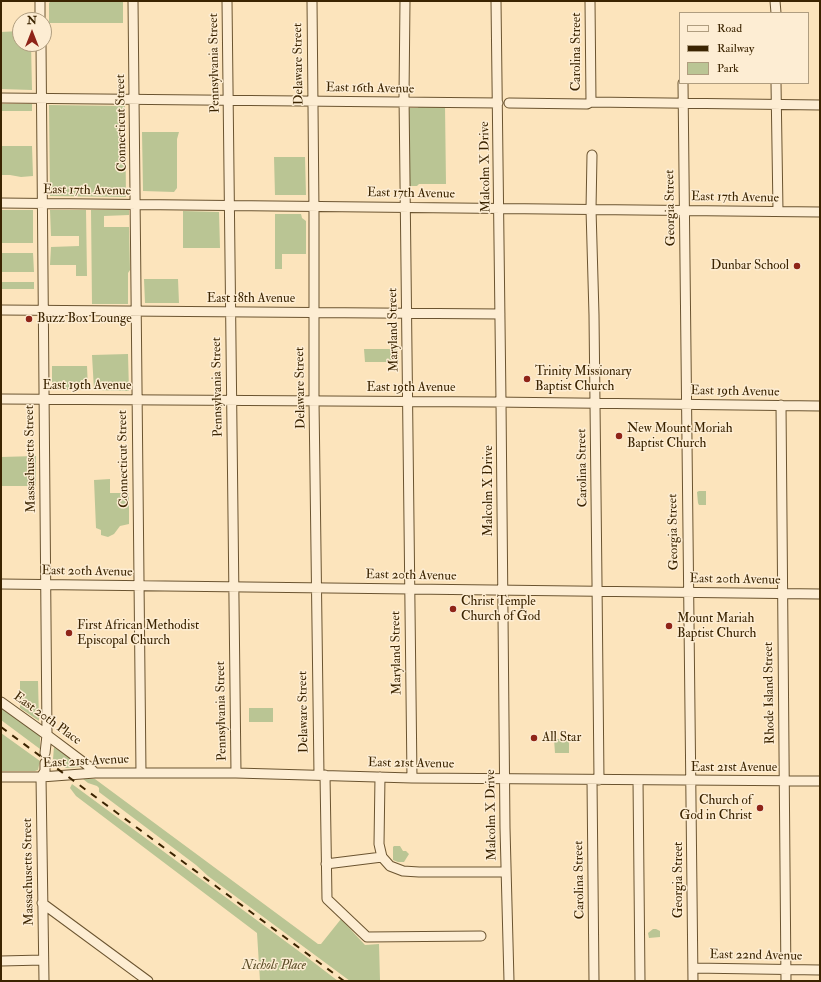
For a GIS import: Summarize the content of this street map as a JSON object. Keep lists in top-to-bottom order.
{
  "streets": {
    "street": [
      "Carolina Street",
      "Pennsylvania Street",
      "Delaware Street",
      "East 16th Avenue",
      "Connecticut Street",
      "Malcolm X Drive",
      "East 17th Avenue",
      "Georgia Street",
      "East 18th Avenue",
      "Maryland Street",
      "East 19th Avenue",
      "Massachusetts Street",
      "East 20th Avenue",
      "Rhode Island Street",
      "East 20th Place",
      "East 21st Avenue",
      "East 22nd Avenue"
    ]
  },
  "crossings": [
    ["Carolina Street", "East 17th Avenue"],
    ["Carolina Street", "East 19th Avenue"],
    ["Carolina Street", "East 20th Avenue"],
    ["Carolina Street", "East 21st Avenue"],
    ["Pennsylvania Street", "East 16th Avenue"],
    ["Pennsylvania Street", "East 17th Avenue"],
    ["Pennsylvania Street", "East 18th Avenue"],
    ["Pennsylvania Street", "East 19th Avenue"],
    ["Pennsylvania Street", "East 20th Avenue"],
    ["Pennsylvania Street", "East 21st Avenue"],
    ["Delaware Street", "East 16th Avenue"],
    ["Delaware Street", "East 17th Avenue"],
    ["Delaware Street", "East 18th Avenue"],
    ["Delaware Street", "East 19th Avenue"],
    ["Delaware Street", "East 20th Avenue"],
    ["Delaware Street", "East 21st Avenue"],
    ["East 16th Avenue", "Connecticut Street"],
    ["East 16th Avenue", "Malcolm X Drive"],
    ["East 16th Avenue", "Maryland Street"],
    ["East 16th Avenue", "Massachusetts Street"],
    ["Connecticut Street", "East 17th Avenue"],
    ["Connecticut Street", "East 18th Avenue"],
    ["Connecticut Street", "East 19th Avenue"],
    ["Connecticut Street", "East 20th Avenue"],
    ["Connecticut Street", "East 21st Avenue"],
    ["Malcolm X Drive", "East 17th Avenue"],
    ["Malcolm X Drive", "East 18th Avenue"],
    ["Malcolm X Drive", "East 19th Avenue"],
    ["Malcolm X Drive", "East 20th Avenue"],
    ["Malcolm X Drive", "East 21st Avenue"],
    ["East 17th Avenue", "Georgia Street"],
    ["East 17th Avenue", "Maryland Street"],
    ["East 17th Avenue", "Massachusetts Street"],
    ["Georgia Street", "East 19th Avenue"],
    ["Georgia Street", "East 20th Avenue"],
    ["Georgia Street", "East 21st Avenue"],
    ["Georgia Street", "East 22nd Avenue"],
    ["East 18th Avenue", "Maryland Street"],
    ["East 18th Avenue", "Massachusetts Street"],
    ["Maryland Street", "East 19th Avenue"],
    ["Maryland Street", "East 20th Avenue"],
    ["Maryland Street", "East 21st Avenue"],
    ["East 19th Avenue", "Massachusetts Street"],
    ["East 19th Avenue", "Rhode Island Street"],
    ["Massachusetts Street", "East 20th Avenue"],
    ["Massachusetts Street", "East 20th Place"],
    ["Massachusetts Street", "East 21st Avenue"],
    ["East 20th Avenue", "Rhode Island Street"],
    ["Rhode Island Street", "East 21st Avenue"],
    ["Rhode Island Street", "East 22nd Avenue"],
    ["East 20th Place", "East 21st Avenue"]
  ],
  "parks": ["Nichols Place"],
  "places": [
    "Dunbar School",
    "Buzz Box Lounge",
    "Trinity Missionary Baptist Church",
    "New Mount Moriah Baptist Church",
    "Christ Temple Church of God",
    "Mount Mariah Baptist Church",
    "First African Methodist Episcopal Church",
    "All Star",
    "Church of God in Christ"
  ],
  "legend": ["Road", "Railway", "Park"],
  "north": "top"
}
